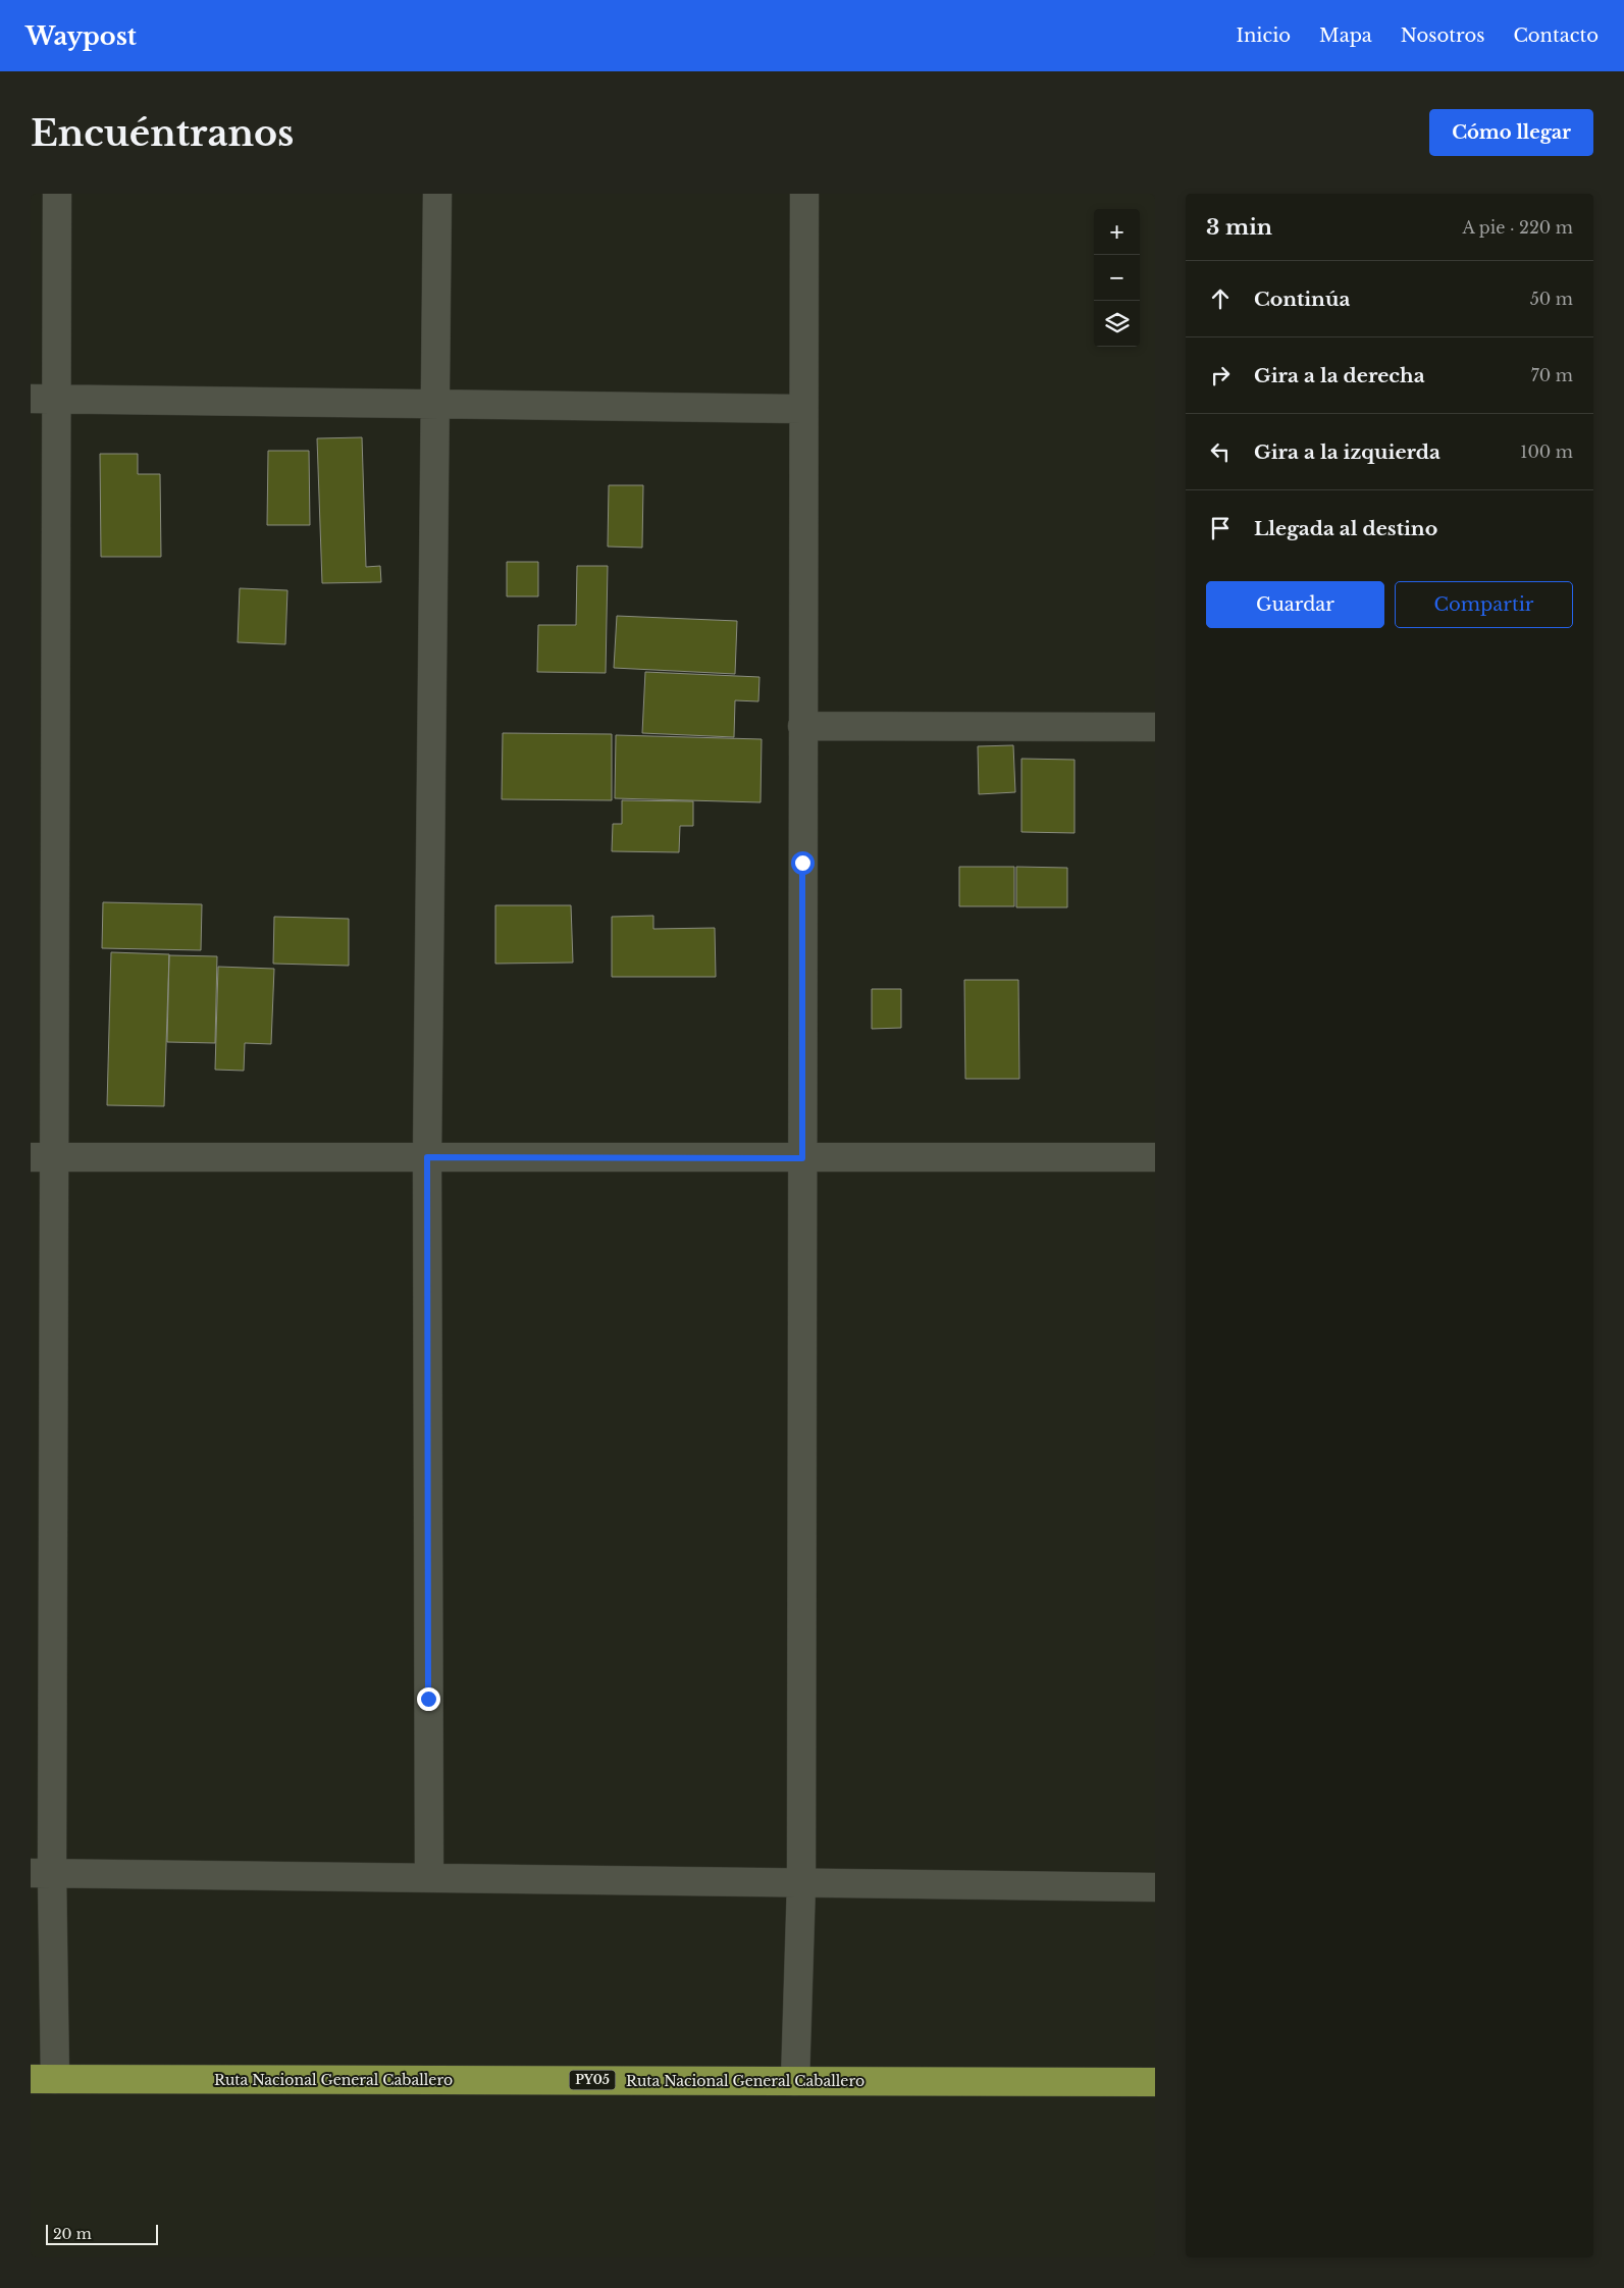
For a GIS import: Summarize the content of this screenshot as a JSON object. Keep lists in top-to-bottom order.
{
  "streets": {
    "highway": ["Ruta Nacional General Caballero", "PY05"]
  },
  "scale_bar": "20 m",
  "page": {
    "header": "Waypost",
    "nav": [
      "Inicio",
      "Mapa",
      "Nosotros",
      "Contacto"
    ],
    "buttons": [
      "Cómo llegar",
      ["Guardar", "Compartir"]
    ],
    "title": "Encuéntranos",
    "heading": ["3 min", "A pie · 220 m"],
    "map_buttons": ["+", "−"],
    "list": [
      ["Continúa", "50 m"],
      ["Gira a la derecha", "70 m"],
      ["Gira a la izquierda", "100 m"],
      "Llegada al destino"
    ],
    "scale": "20 m"
  }
}
